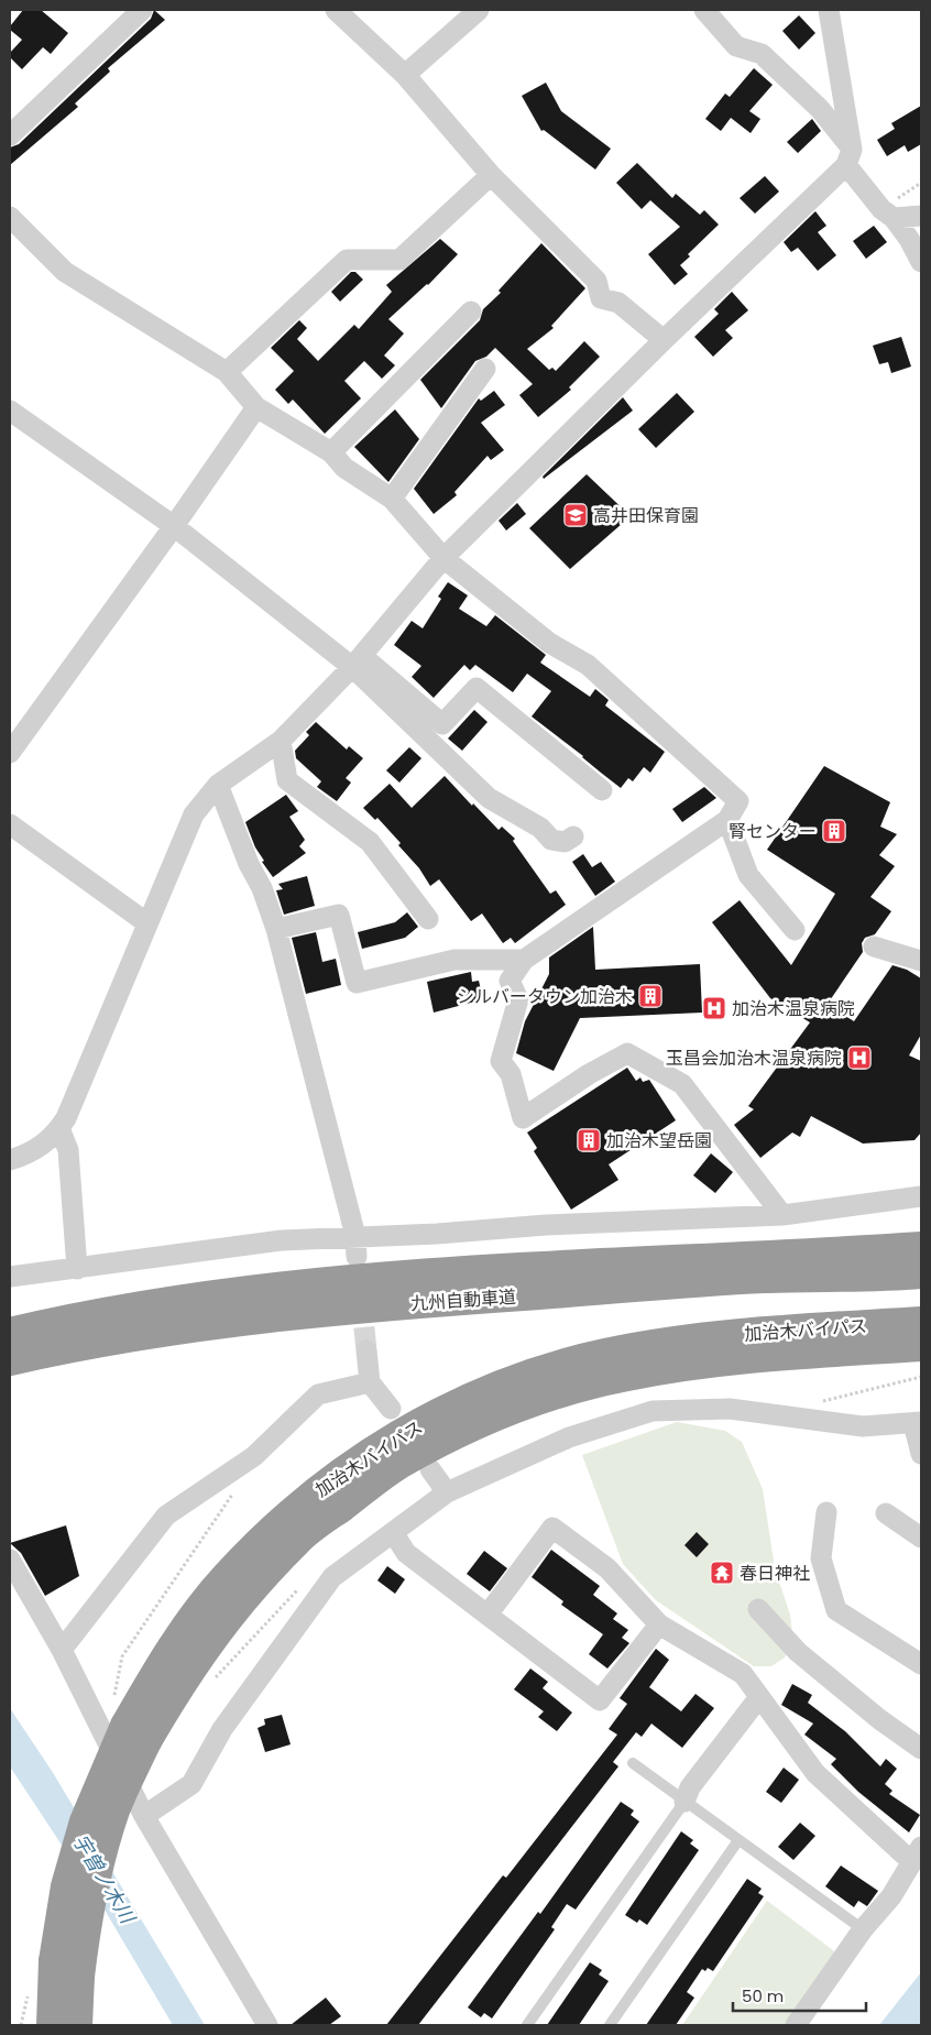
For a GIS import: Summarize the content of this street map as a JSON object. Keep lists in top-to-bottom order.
{
  "streets": {
    "highway": ["九州自動車道", "加治木バイパス"]
  },
  "water": ["宇曽ノ木川"],
  "places": {
    "school or university": ["高井田保育園"],
    "building": ["腎センター", "シルバータウン加治木", "加治木望岳園"],
    "hospital": ["加治木温泉病院", "玉昌会加治木温泉病院"],
    "temple": ["春日神社"]
  },
  "scale_bar": "50 m"
}
